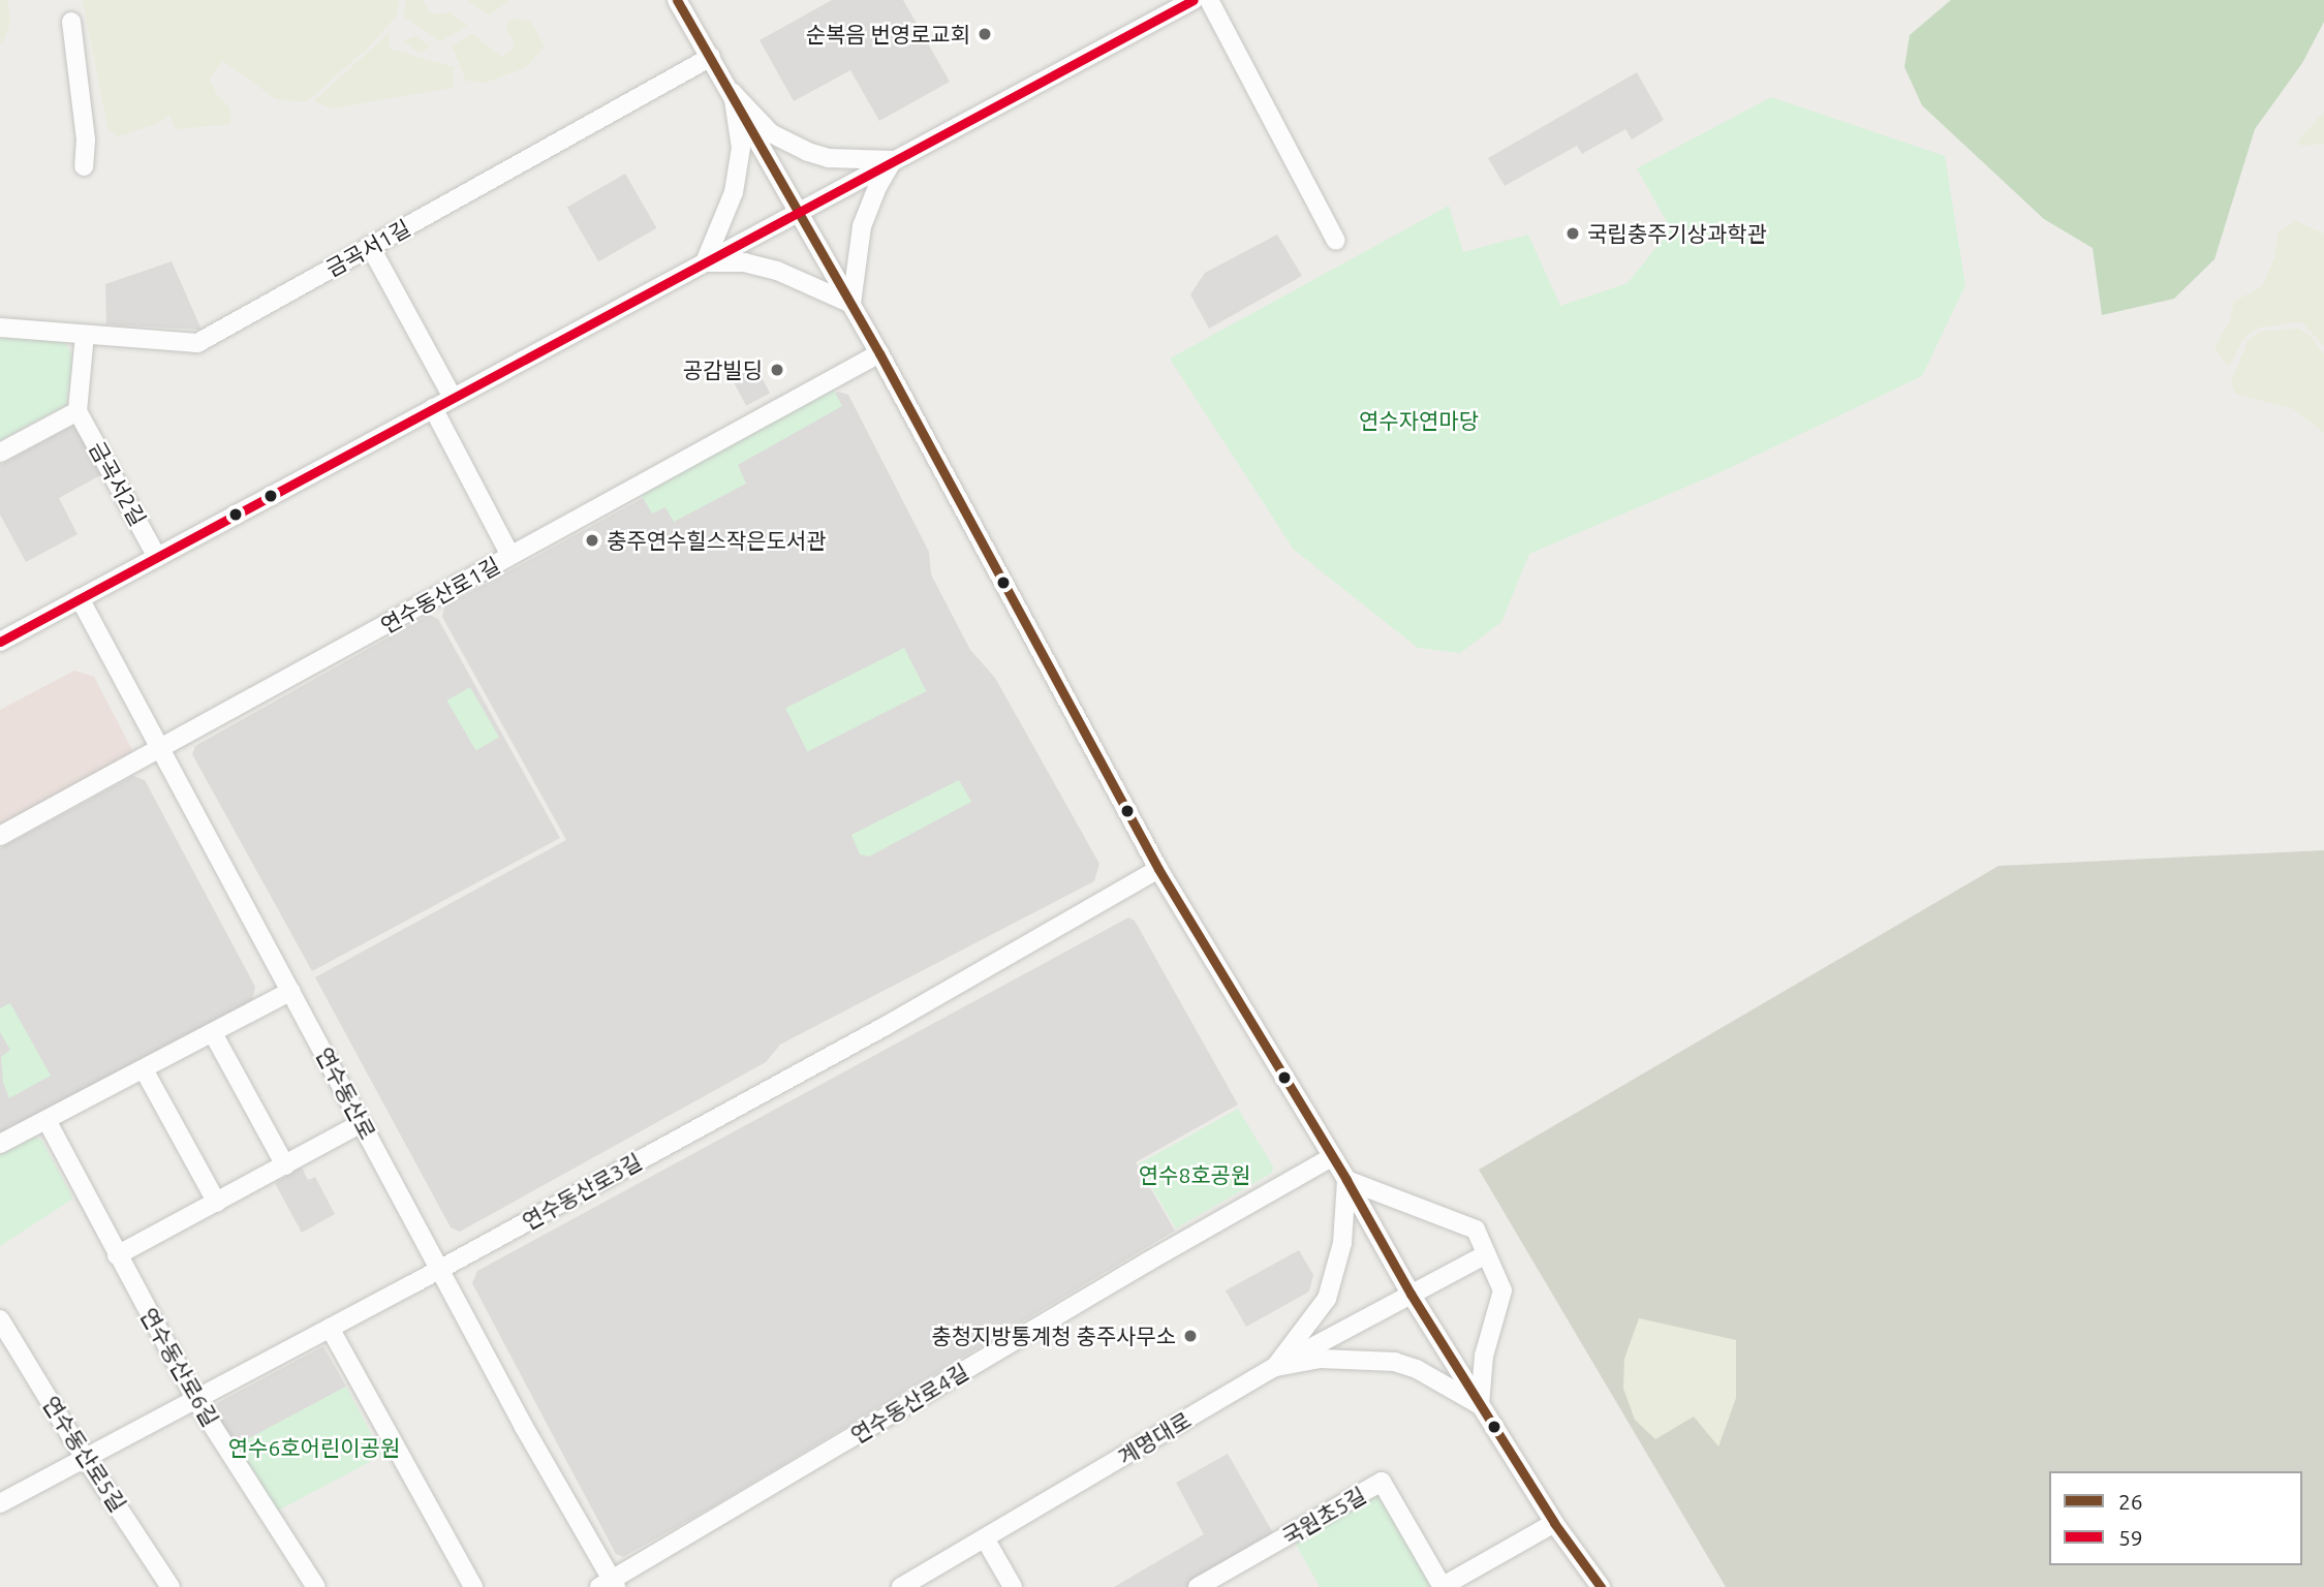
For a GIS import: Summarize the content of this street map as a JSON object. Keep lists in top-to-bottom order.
{
  "streets": {
    "street": [
      "금곡서1길",
      "금곡서2길",
      "연수동산로1길",
      "연수동산로",
      "연수동산로3길",
      "연수동산로6길",
      "연수동산로4길",
      "계명대로",
      "연수동산로5길",
      "국원초5길"
    ]
  },
  "crossings": [
    ["연수동산로1길", "연수동산로"],
    ["연수동산로", "연수동산로3길"],
    ["연수동산로", "연수동산로4길"],
    ["연수동산로3길", "연수동산로6길"],
    ["연수동산로3길", "연수동산로5길"]
  ],
  "parks": ["연수자연마당", "연수8호공원", "연수6호어린이공원"],
  "places": [
    "순복음 번영로교회",
    "국립충주기상과학관",
    "공감빌딩",
    "충주연수힐스작은도서관",
    "충청지방통계청 충주사무소"
  ],
  "lines": ["transit line 26", "transit line 59"],
  "legend": ["26", "59"]
}
